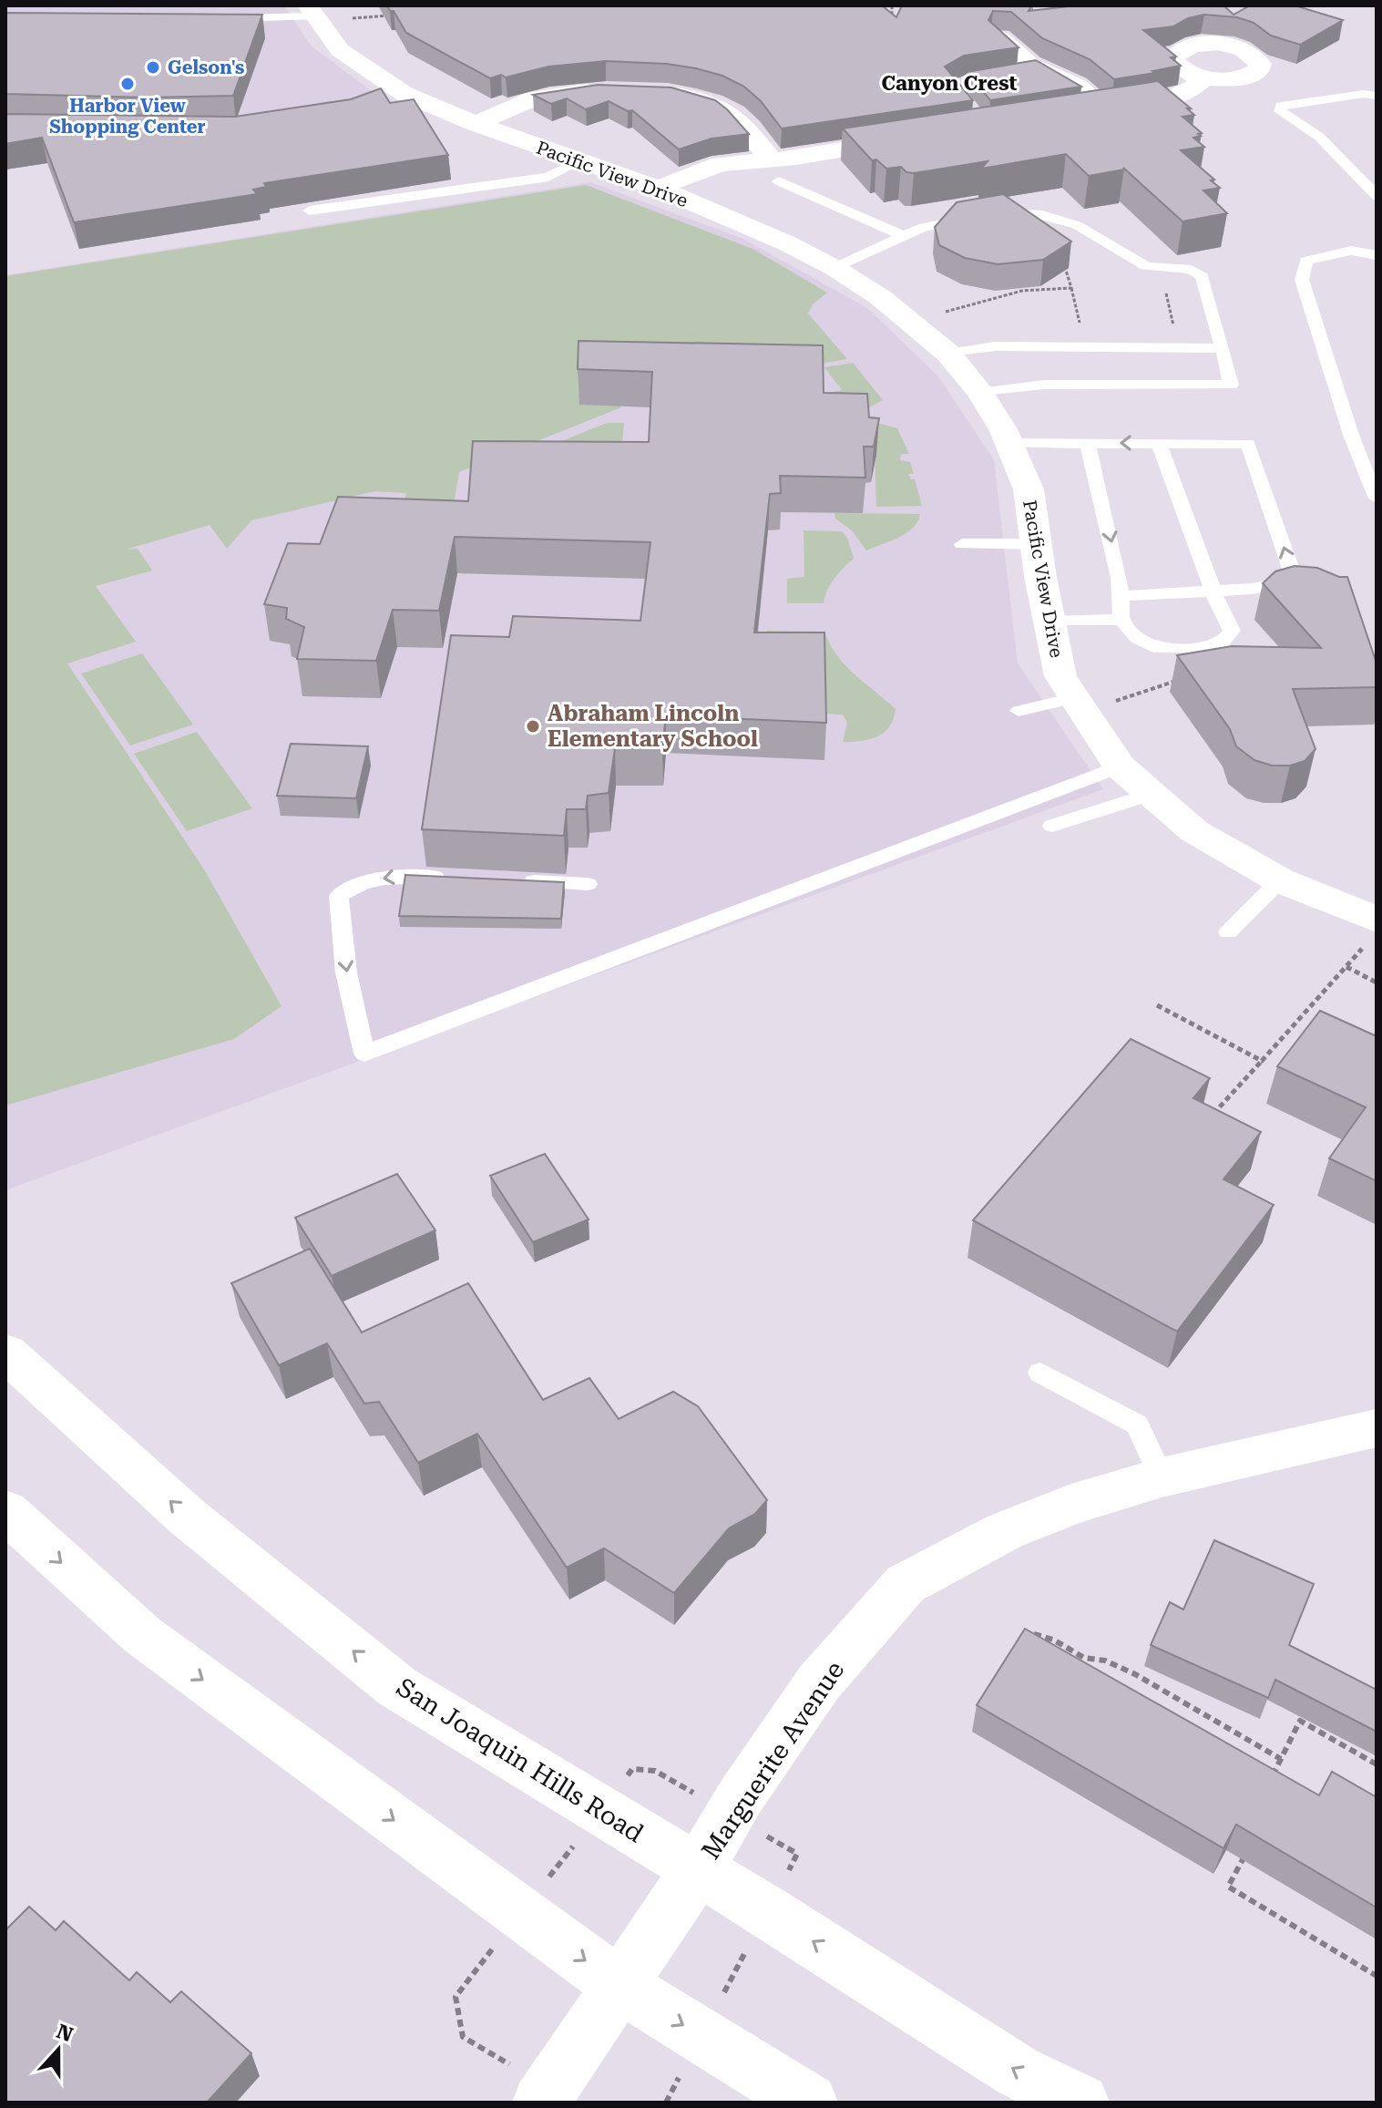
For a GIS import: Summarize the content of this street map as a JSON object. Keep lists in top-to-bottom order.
{
  "streets": {
    "street": ["Pacific View Drive", "San Joaquin Hills Road", "Marguerite Avenue"]
  },
  "crossings": [
    ["San Joaquin Hills Road", "Marguerite Avenue"]
  ],
  "districts": ["Canyon Crest"],
  "places": ["Gelson's", "Harbor View Shopping Center", "Abraham Lincoln Elementary School"],
  "north": "top"
}
